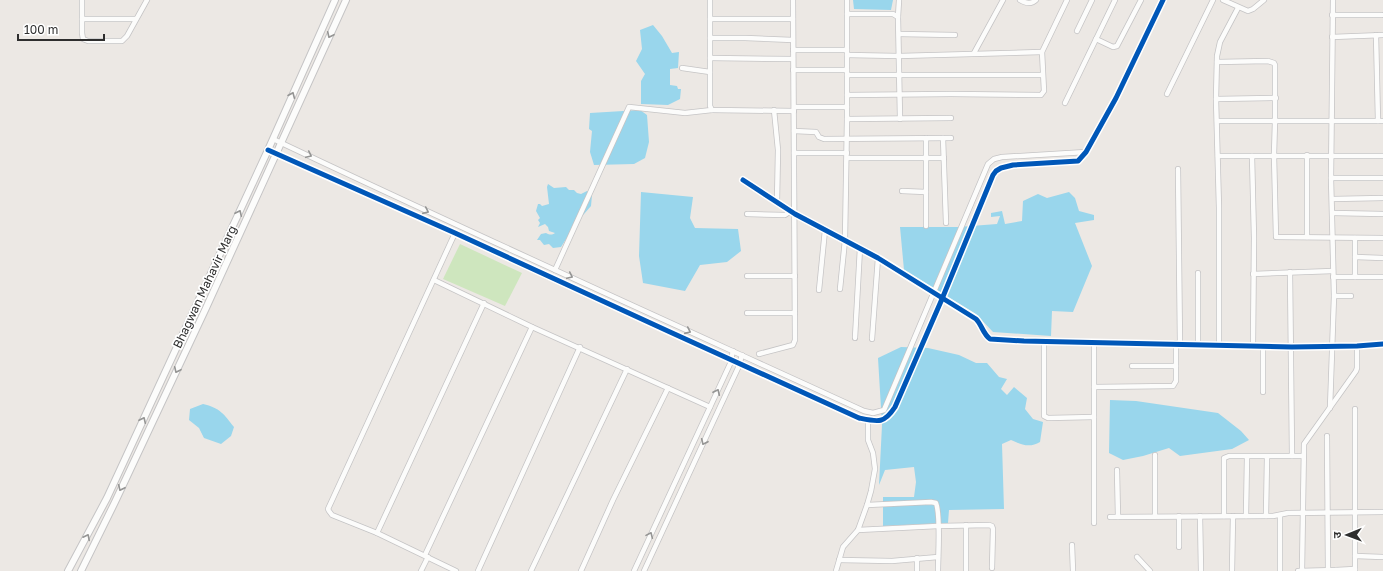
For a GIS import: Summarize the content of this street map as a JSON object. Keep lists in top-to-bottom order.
{
  "streets": {
    "main road": ["Bhagwan Mahavir Marg"]
  },
  "scale_bar": "100 m",
  "north": "left"
}
